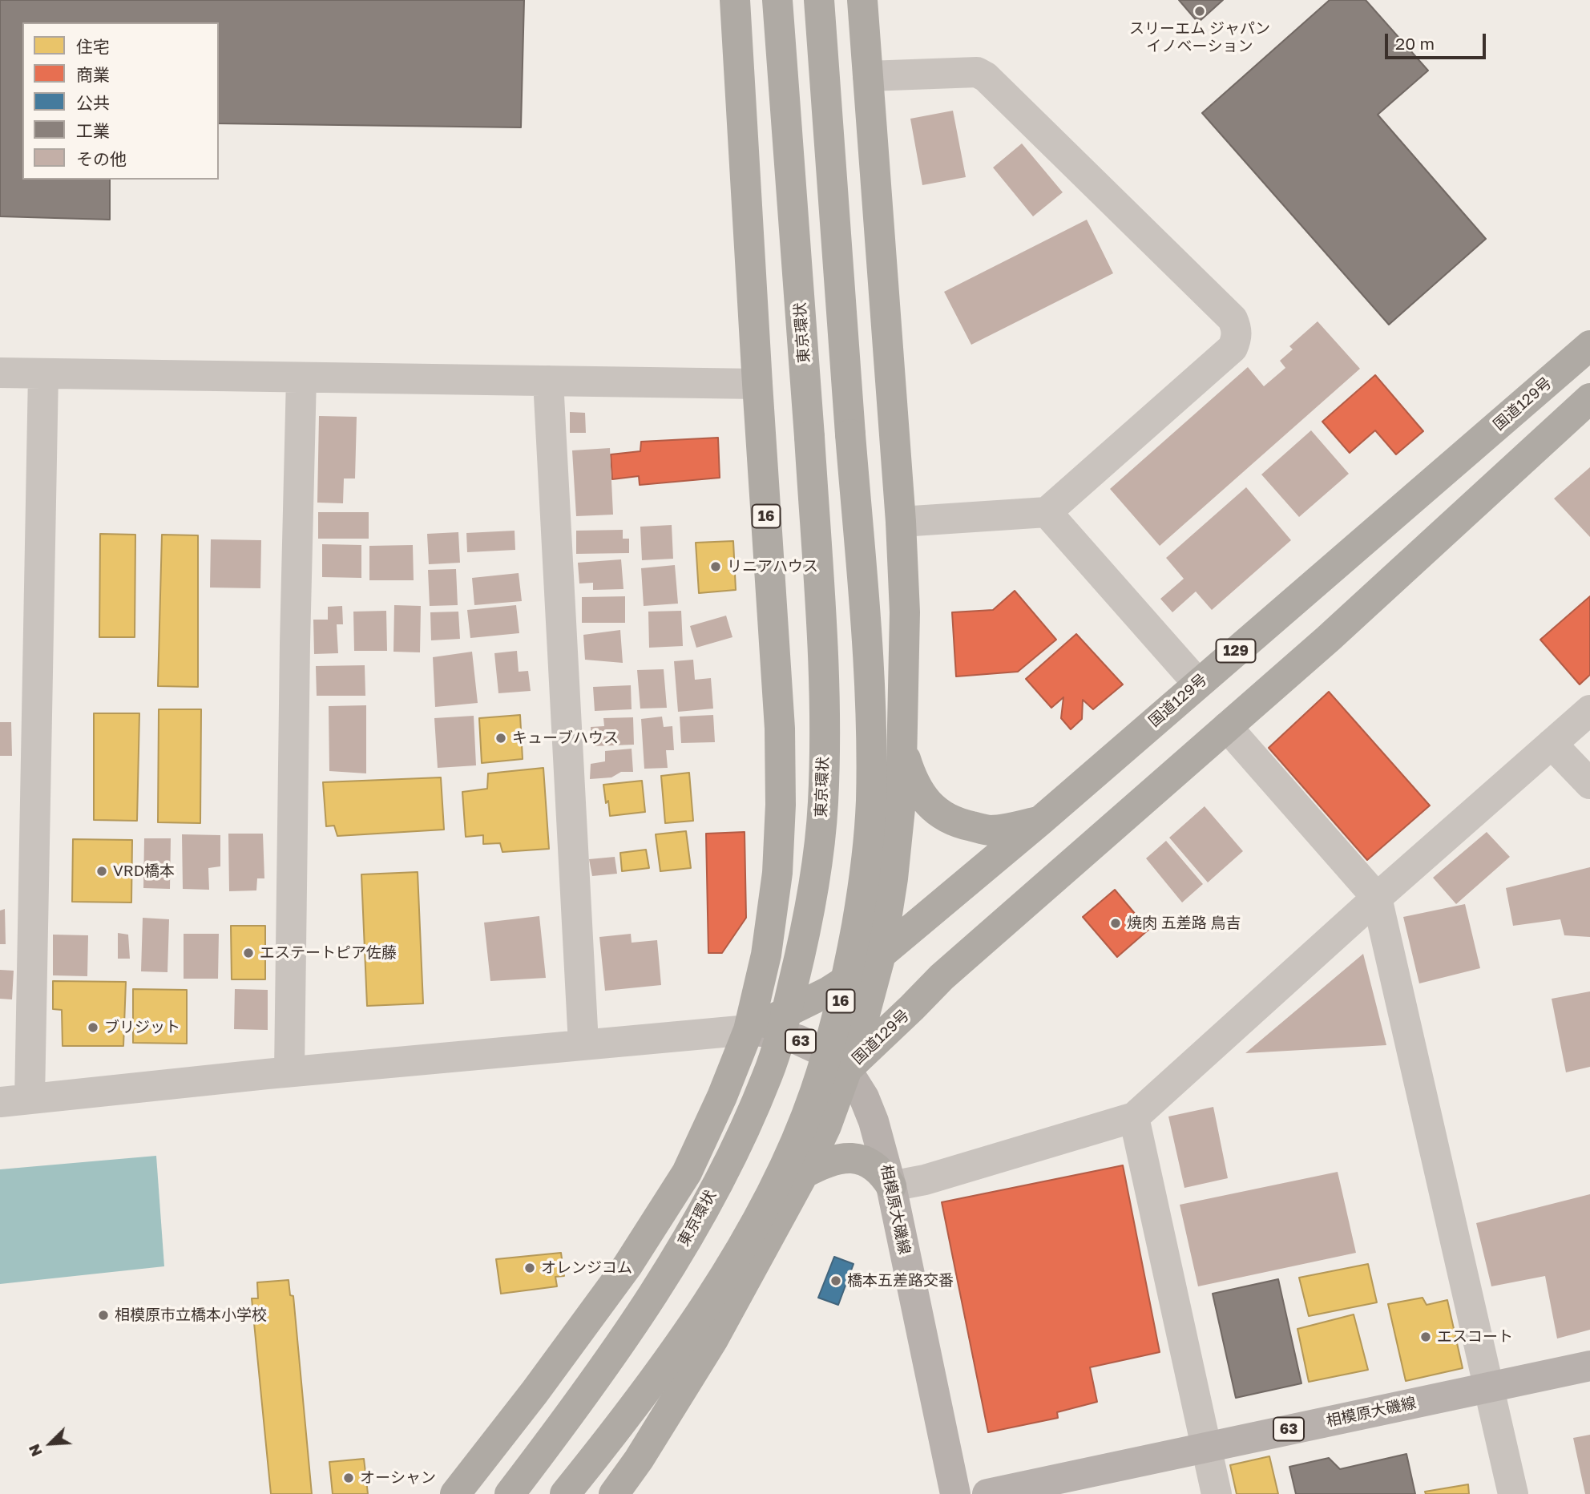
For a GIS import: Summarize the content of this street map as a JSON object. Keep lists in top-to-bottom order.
{
  "streets": {
    "highway": [
      "東京環状",
      "国道129号",
      "16",
      "129"
    ],
    "main road": ["63", "相模原大磯線"]
  },
  "crossings": [
    ["国道129号", "16"],
    ["国道129号", "相模原大磯線"],
    ["16", "相模原大磯線"]
  ],
  "places": [
    "スリーエム ジャパン イノベーション",
    "リニアハウス",
    "キューブハウス",
    "VRD橋本",
    "焼肉 五差路 鳥吉",
    "エステートピア佐藤",
    "ブリジット",
    "オレンジコム",
    "橋本五差路交番",
    "相模原市立橋本小学校",
    "エスコート",
    "オーシャン"
  ],
  "legend": [
    "住宅",
    "商業",
    "公共",
    "工業",
    "その他"
  ],
  "scale_bar": "20 m",
  "north": "bottom left"
}
